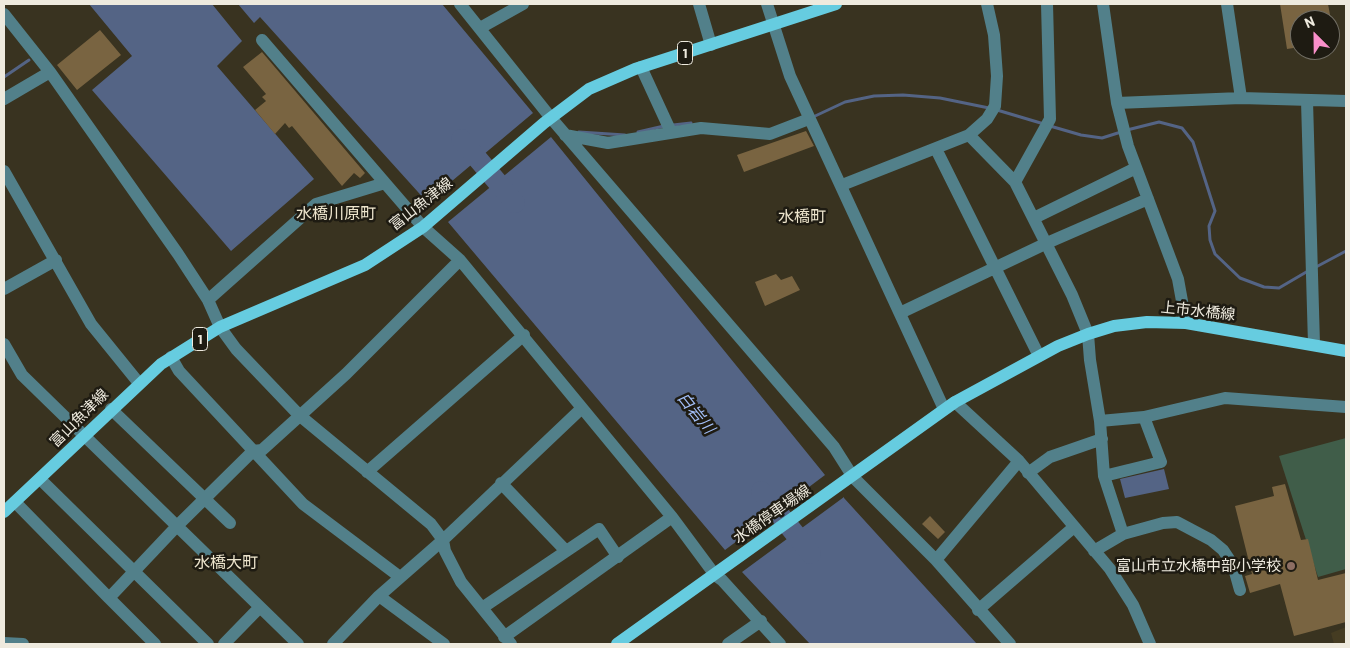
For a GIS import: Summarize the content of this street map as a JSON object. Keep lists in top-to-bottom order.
{
  "streets": {
    "main road": [
      "1",
      "富山魚津線",
      "上市水橋線",
      "水橋停車場線"
    ]
  },
  "crossings": [
    ["上市水橋線", "水橋停車場線"]
  ],
  "districts": ["水橋川原町", "水橋町", "水橋大町"],
  "water": ["白岩川"],
  "places": ["富山市立水橋中部小学校"],
  "north": "top left"
}
